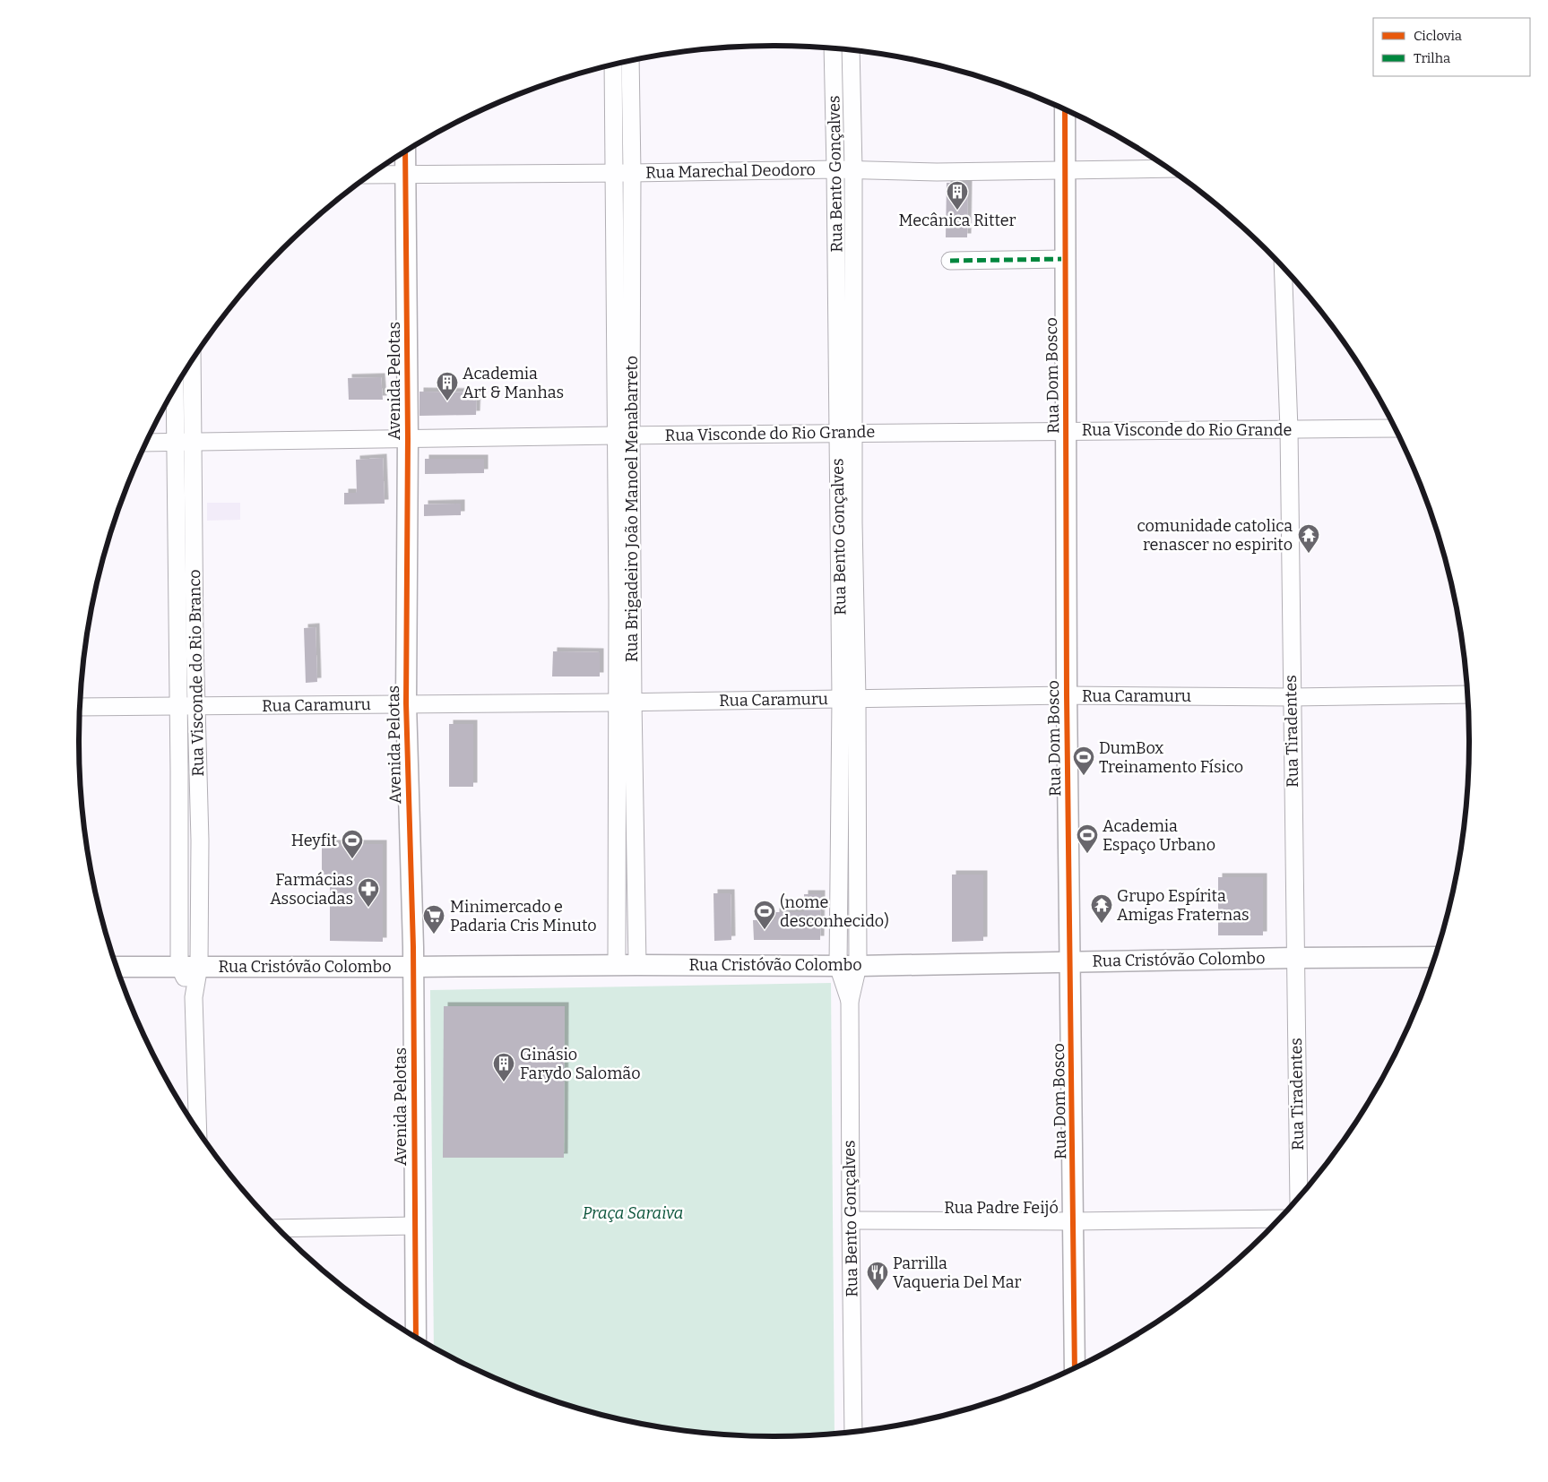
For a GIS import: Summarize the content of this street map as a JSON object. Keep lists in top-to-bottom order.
{
  "streets": {
    "street": [
      "Rua Marechal Deodoro",
      "Rua Bento Gonçalves",
      "Rua Dom Bosco",
      "Avenida Pelotas",
      "Rua Visconde do Rio Grande",
      "Rua Brigadeiro João Manoel Menabarreto",
      "Rua Visconde do Rio Branco",
      "Rua Caramuru",
      "Rua Tiradentes",
      "Rua Cristóvão Colombo",
      "Rua Padre Feijó"
    ]
  },
  "crossings": [
    ["Rua Marechal Deodoro", "Rua Bento Gonçalves"],
    ["Rua Marechal Deodoro", "Rua Dom Bosco"],
    ["Rua Marechal Deodoro", "Avenida Pelotas"],
    ["Rua Marechal Deodoro", "Rua Brigadeiro João Manoel Menabarreto"],
    ["Rua Bento Gonçalves", "Rua Visconde do Rio Grande"],
    ["Rua Bento Gonçalves", "Rua Caramuru"],
    ["Rua Bento Gonçalves", "Rua Cristóvão Colombo"],
    ["Rua Bento Gonçalves", "Rua Padre Feijó"],
    ["Rua Dom Bosco", "Rua Visconde do Rio Grande"],
    ["Rua Dom Bosco", "Rua Caramuru"],
    ["Rua Dom Bosco", "Rua Cristóvão Colombo"],
    ["Rua Dom Bosco", "Rua Padre Feijó"],
    ["Avenida Pelotas", "Rua Visconde do Rio Grande"],
    ["Avenida Pelotas", "Rua Caramuru"],
    ["Avenida Pelotas", "Rua Cristóvão Colombo"],
    ["Rua Visconde do Rio Grande", "Rua Brigadeiro João Manoel Menabarreto"],
    ["Rua Visconde do Rio Grande", "Rua Visconde do Rio Branco"],
    ["Rua Visconde do Rio Grande", "Rua Tiradentes"],
    ["Rua Brigadeiro João Manoel Menabarreto", "Rua Caramuru"],
    ["Rua Brigadeiro João Manoel Menabarreto", "Rua Cristóvão Colombo"],
    ["Rua Visconde do Rio Branco", "Rua Caramuru"],
    ["Rua Visconde do Rio Branco", "Rua Cristóvão Colombo"],
    ["Rua Caramuru", "Rua Tiradentes"],
    ["Rua Tiradentes", "Rua Cristóvão Colombo"]
  ],
  "parks": ["Praça Saraiva"],
  "places": {
    "building": ["Mecânica Ritter", "Academia Art & Manhas", "Ginásio Farydo Salomão"],
    "temple": ["comunidade catolica renascer no espirito", "Grupo Espírita Amigas Fraternas"],
    "sports": [
      "DumBox Treinamento Físico",
      "Academia Espaço Urbano",
      "Heyfit",
      "(nome desconhecido)"
    ],
    "pharmacy": ["Farmácias Associadas"],
    "supermarket": ["Minimercado e Padaria Cris Minuto"],
    "restaurant": ["Parrilla Vaqueria Del Mar"]
  },
  "legend": ["Ciclovia", "Trilha"]
}
